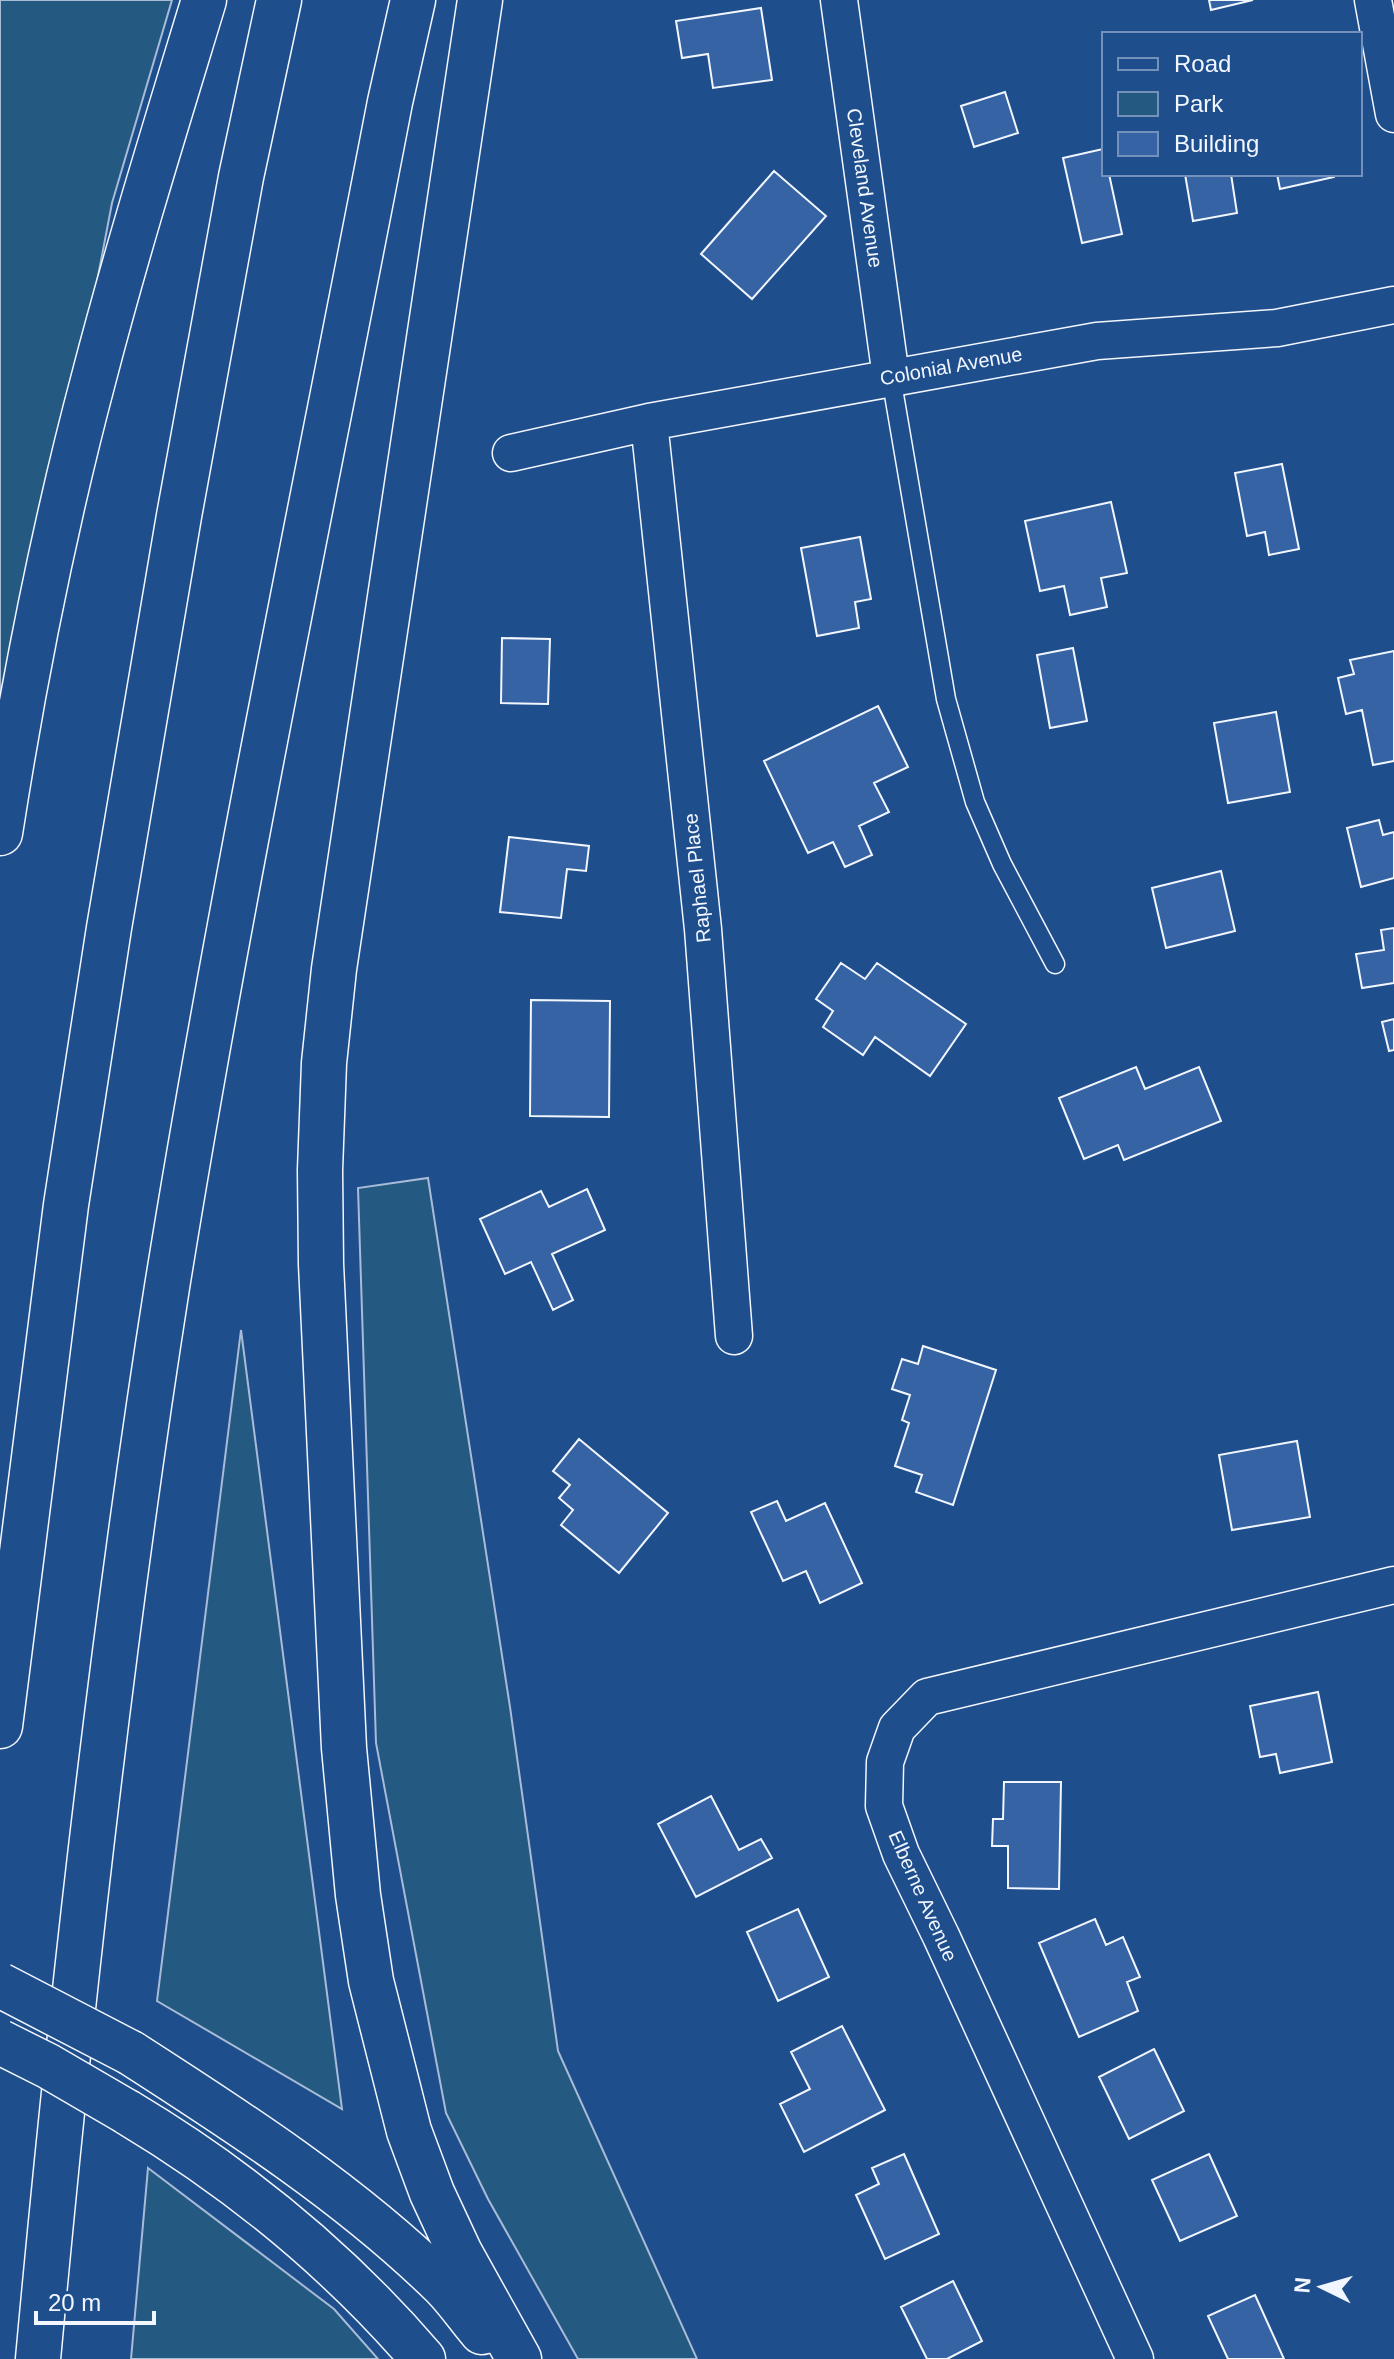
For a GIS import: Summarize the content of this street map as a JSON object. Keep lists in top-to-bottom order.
{
  "streets": {
    "street": [
      "Cleveland Avenue",
      "Colonial Avenue",
      "Raphael Place",
      "Elberne Avenue"
    ]
  },
  "crossings": [
    ["Cleveland Avenue", "Colonial Avenue"],
    ["Colonial Avenue", "Raphael Place"]
  ],
  "legend": ["Road", "Park", "Building"],
  "scale_bar": "20 m",
  "north": "left"
}
